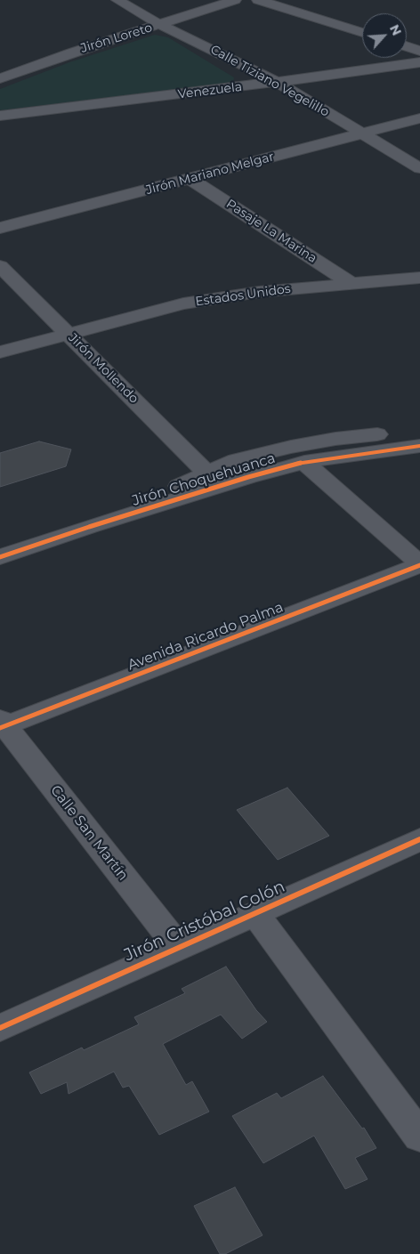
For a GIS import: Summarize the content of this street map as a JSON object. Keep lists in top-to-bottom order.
{
  "streets": {
    "street": [
      "Jirón Loreto",
      "Calle Tiziano Vegelillo",
      "Venezuela",
      "Jirón Mariano Melgar",
      "Pasaje La Marina",
      "Estados Unidos",
      "Jirón Mollendo",
      "Jirón Choquehuanca",
      "Avenida Ricardo Palma",
      "Calle San Martín",
      "Jirón Cristóbal Colón"
    ]
  },
  "crossings": [
    ["Jirón Loreto", "Calle Tiziano Vegelillo"],
    ["Calle Tiziano Vegelillo", "Venezuela"],
    ["Calle Tiziano Vegelillo", "Jirón Mariano Melgar"],
    ["Jirón Mariano Melgar", "Pasaje La Marina"],
    ["Pasaje La Marina", "Estados Unidos"],
    ["Estados Unidos", "Jirón Mollendo"],
    ["Jirón Mollendo", "Jirón Choquehuanca"],
    ["Avenida Ricardo Palma", "Calle San Martín"],
    ["Calle San Martín", "Jirón Cristóbal Colón"]
  ],
  "north": "top right"
}
